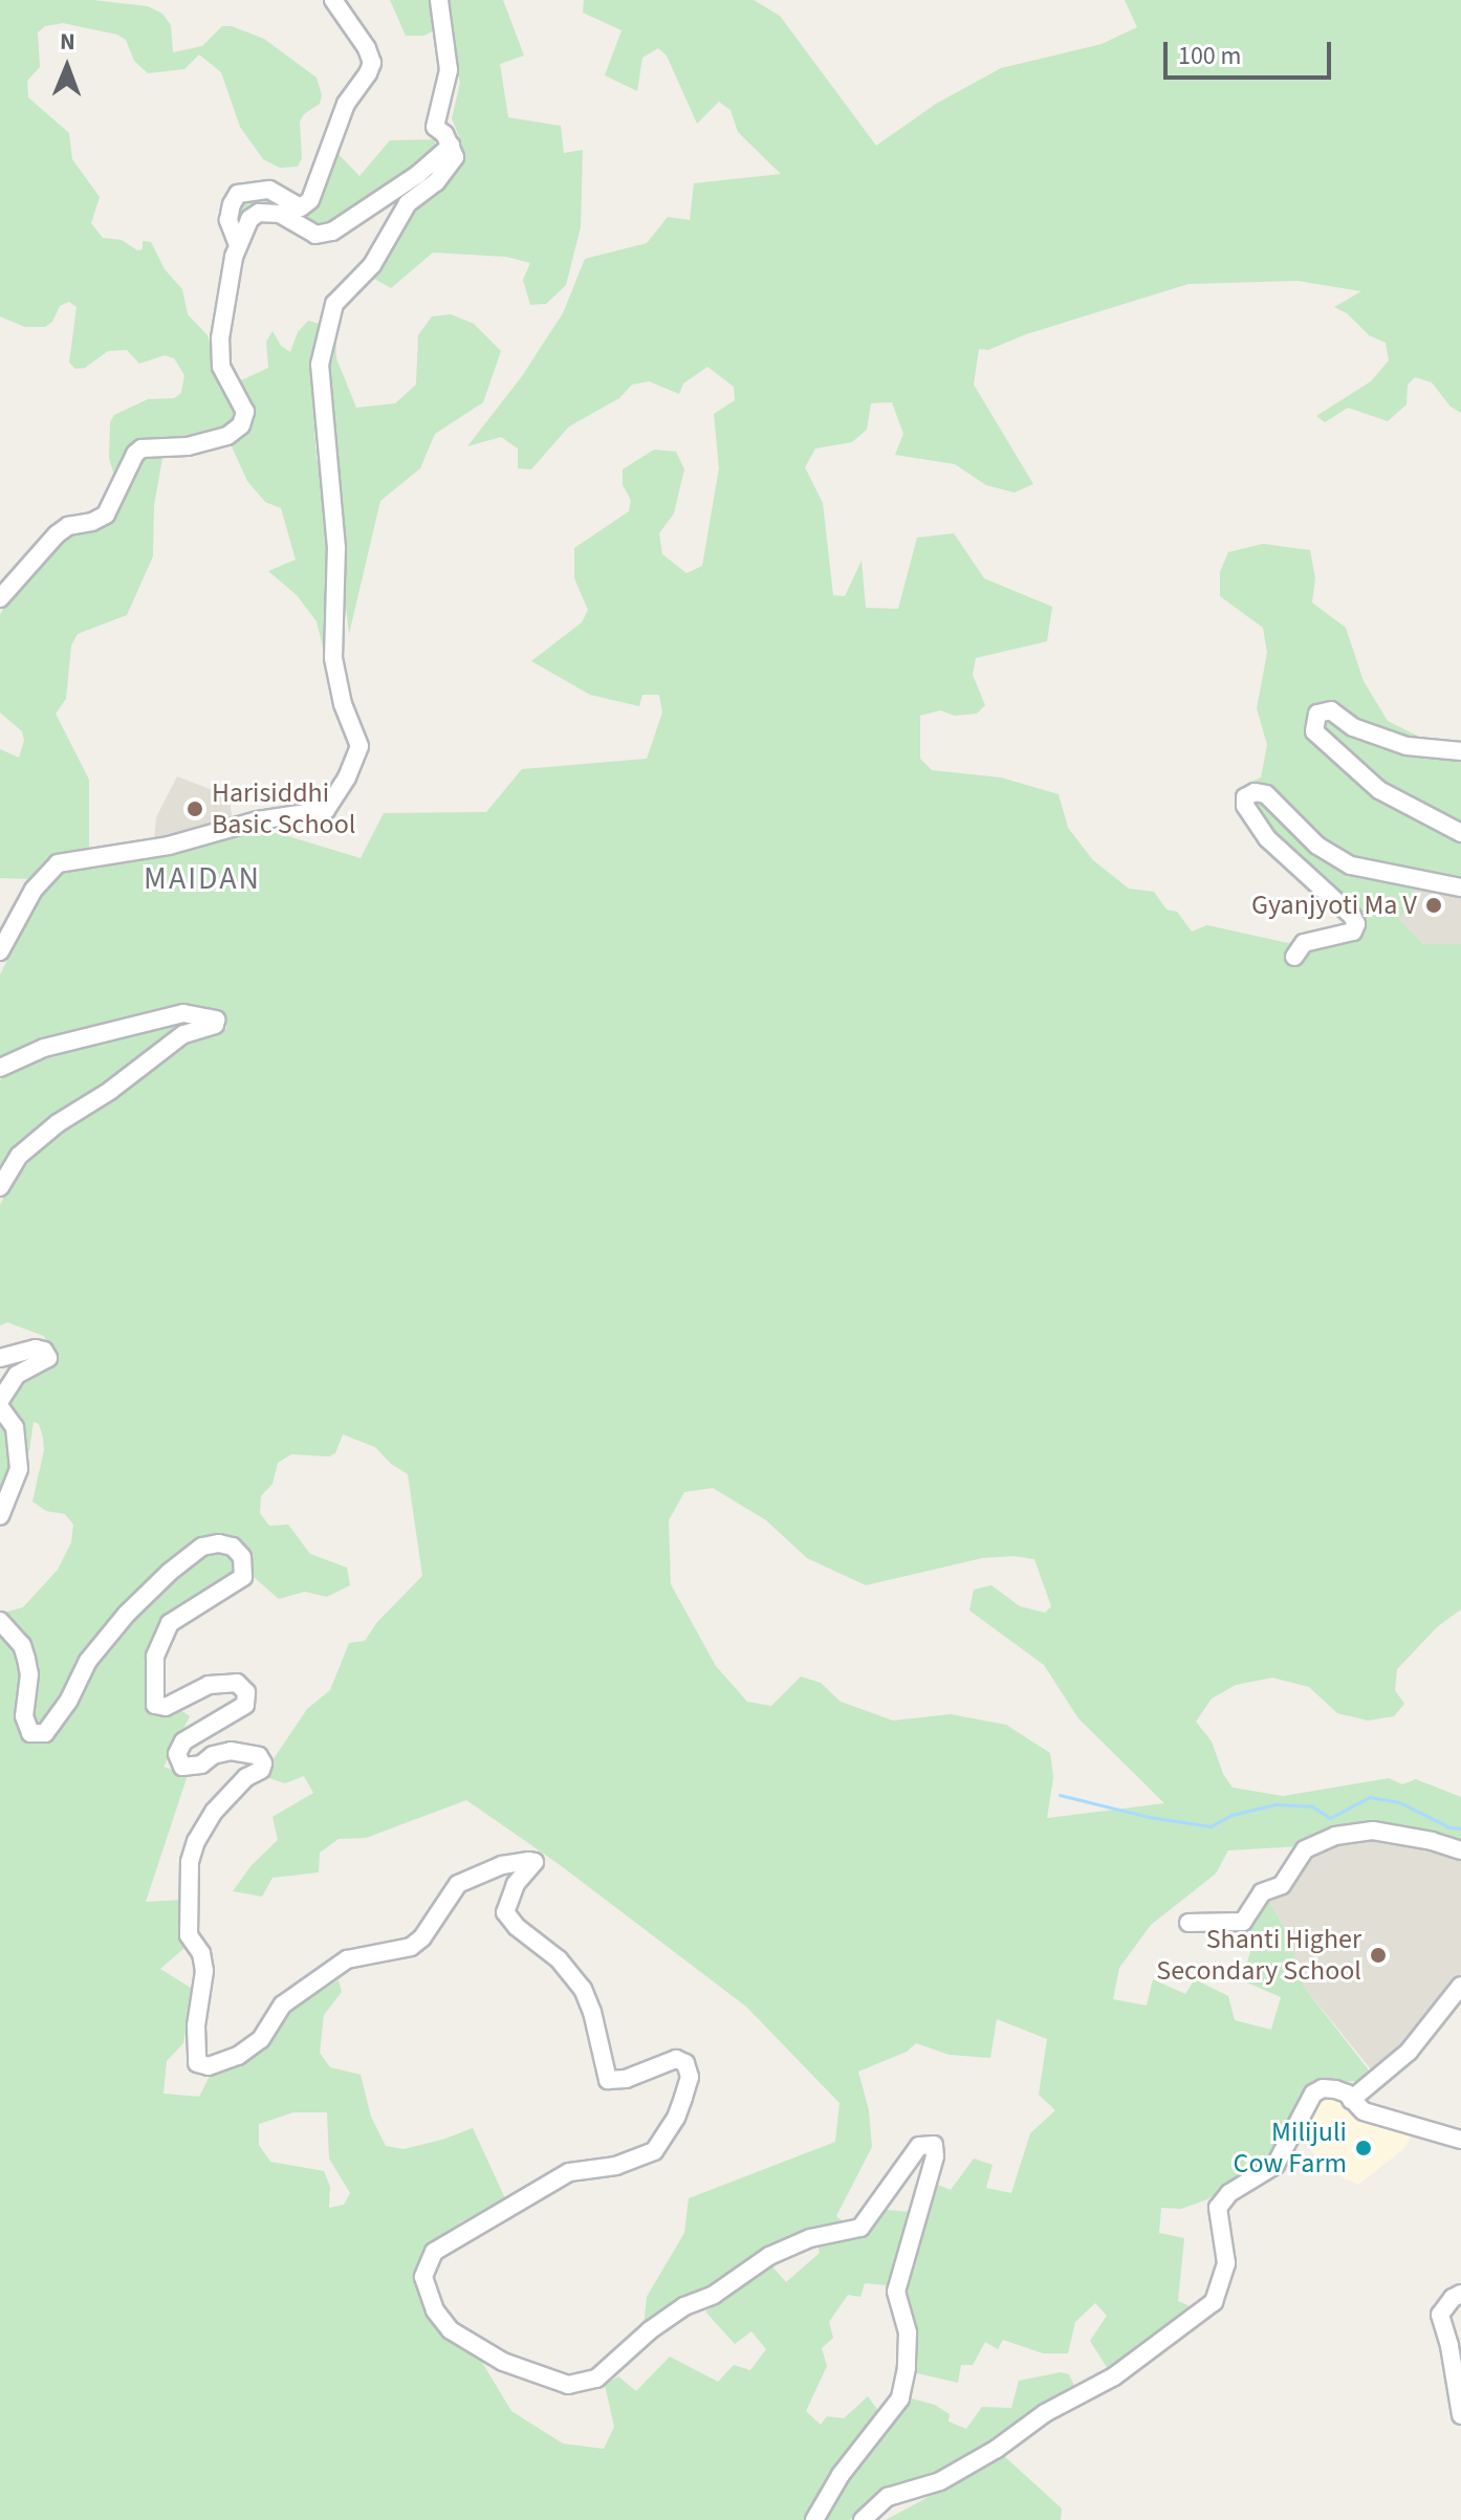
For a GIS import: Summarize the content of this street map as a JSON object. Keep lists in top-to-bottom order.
{
  "districts": ["MAIDAN"],
  "places": [
    "Harisiddhi Basic School",
    "Gyanjyoti Ma V",
    "Shanti Higher Secondary School",
    "Milijuli Cow Farm"
  ],
  "scale_bar": "100 m",
  "north": "top"
}
